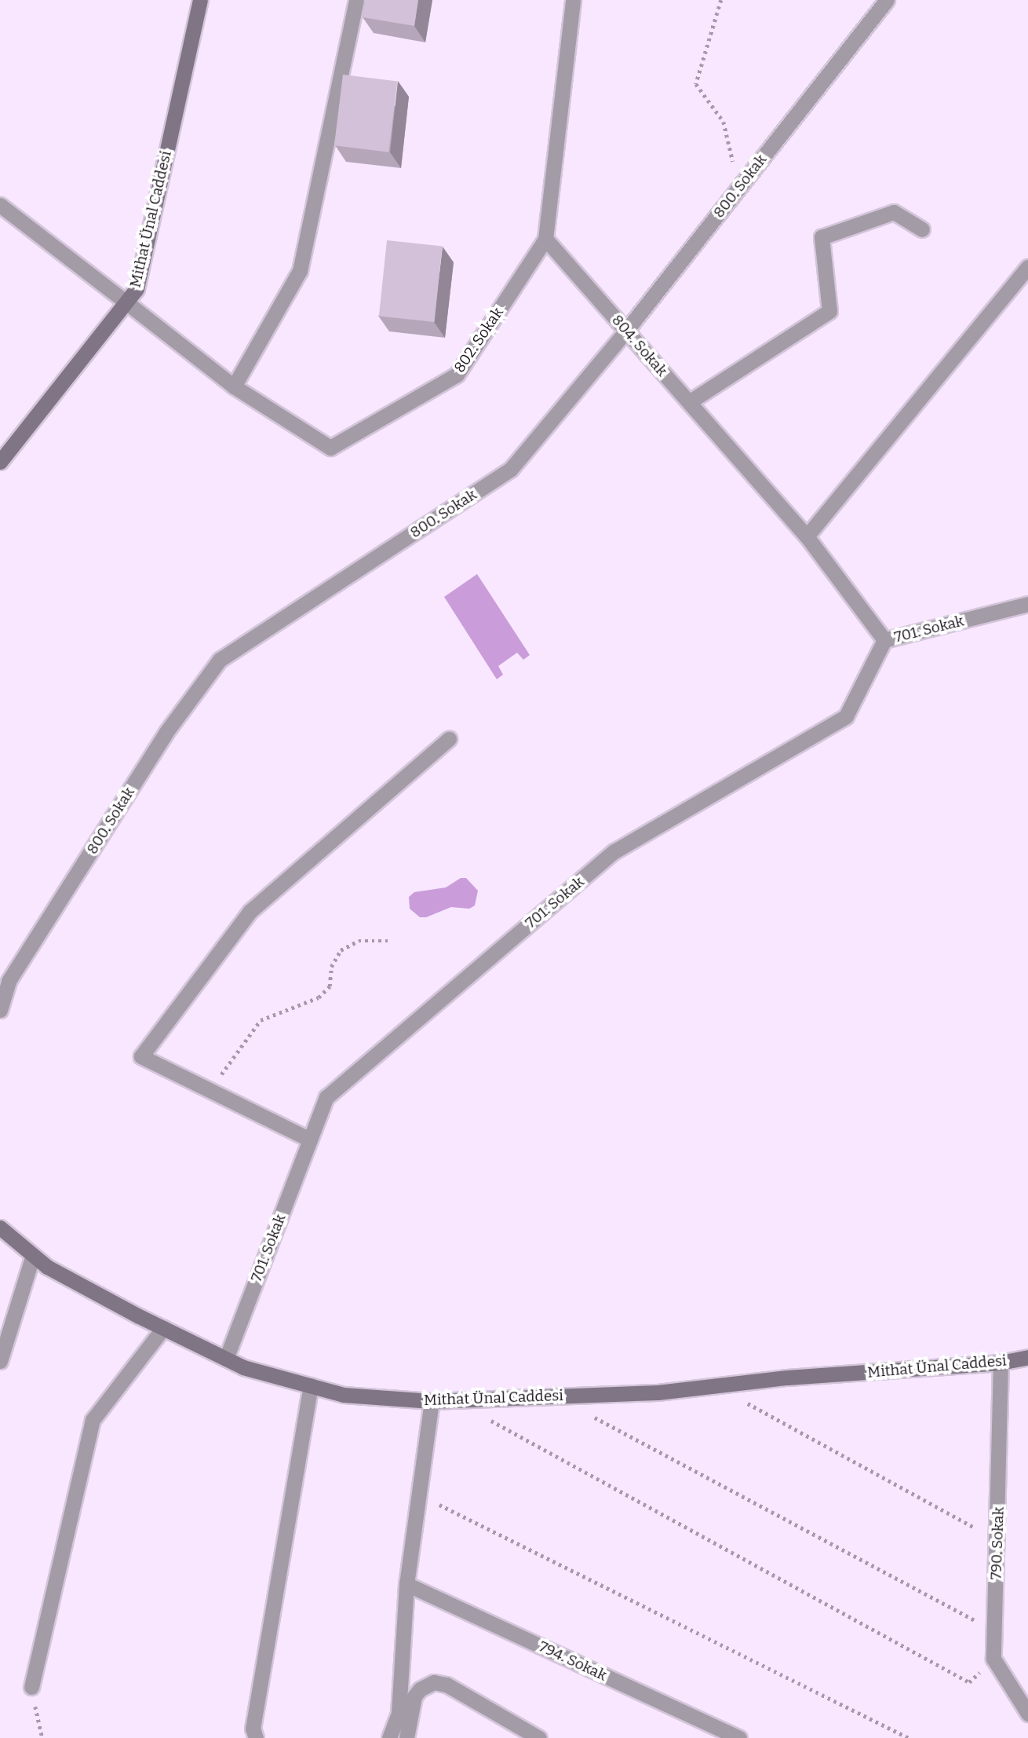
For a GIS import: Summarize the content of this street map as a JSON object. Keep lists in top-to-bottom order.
{
  "streets": {
    "main road": ["Mithat Ünal Caddesi"],
    "street": [
      "800. Sokak",
      "802. Sokak",
      "804. Sokak",
      "701. Sokak",
      "790. Sokak",
      "794. Sokak"
    ]
  },
  "crossings": [
    ["800. Sokak", "804. Sokak"],
    ["Mithat Ünal Caddesi", "701. Sokak"],
    ["Mithat Ünal Caddesi", "790. Sokak"],
    ["802. Sokak", "804. Sokak"],
    ["804. Sokak", "701. Sokak"]
  ]
}
